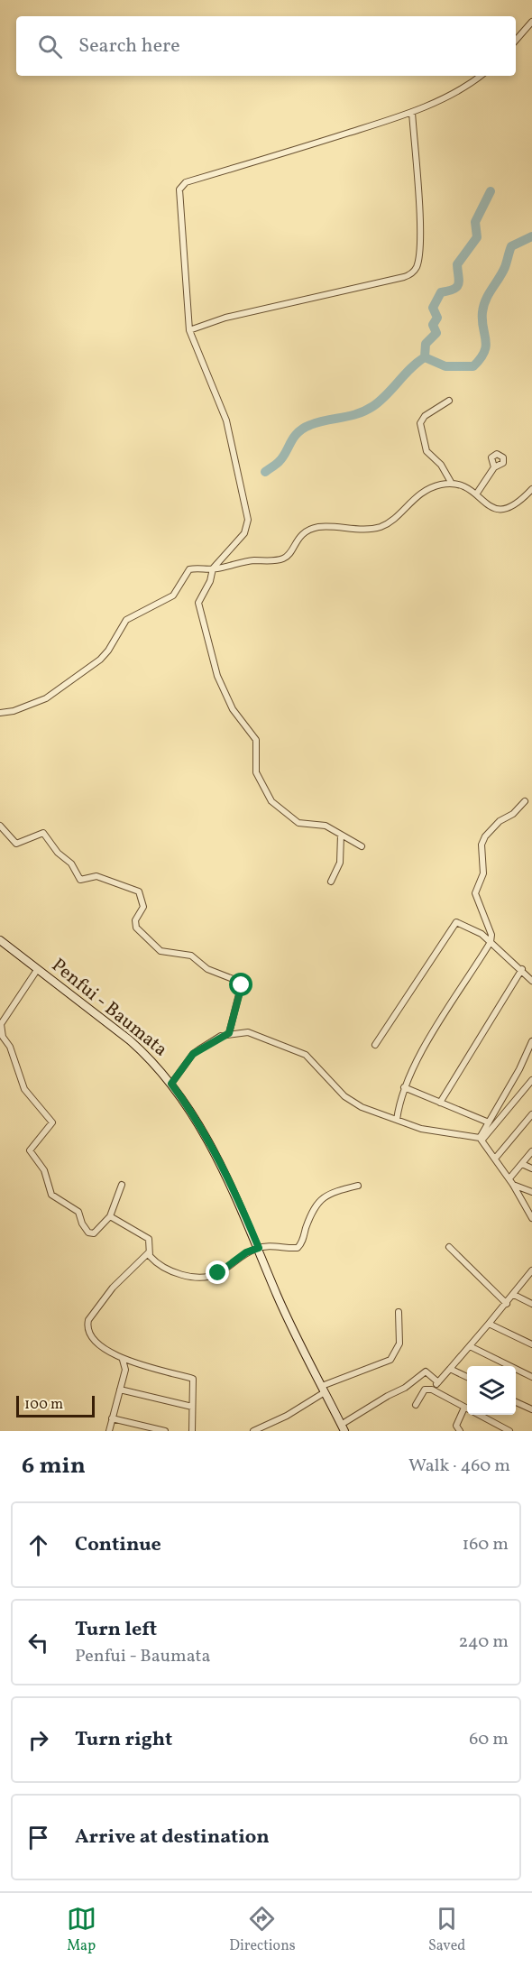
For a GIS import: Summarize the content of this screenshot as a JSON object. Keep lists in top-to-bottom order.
{
  "streets": {
    "street": ["Penfui - Baumata"]
  },
  "scale_bar": "100 m",
  "page": {
    "search": "Search here",
    "scale": "100 m",
    "heading": ["6 min", "Walk · 460 m"],
    "list": [
      ["Continue", "160 m"],
      ["Turn left", "Penfui - Baumata", "240 m"],
      ["Turn right", "60 m"],
      "Arrive at destination"
    ],
    "nav": ["Map", "Directions", "Saved"]
  }
}
